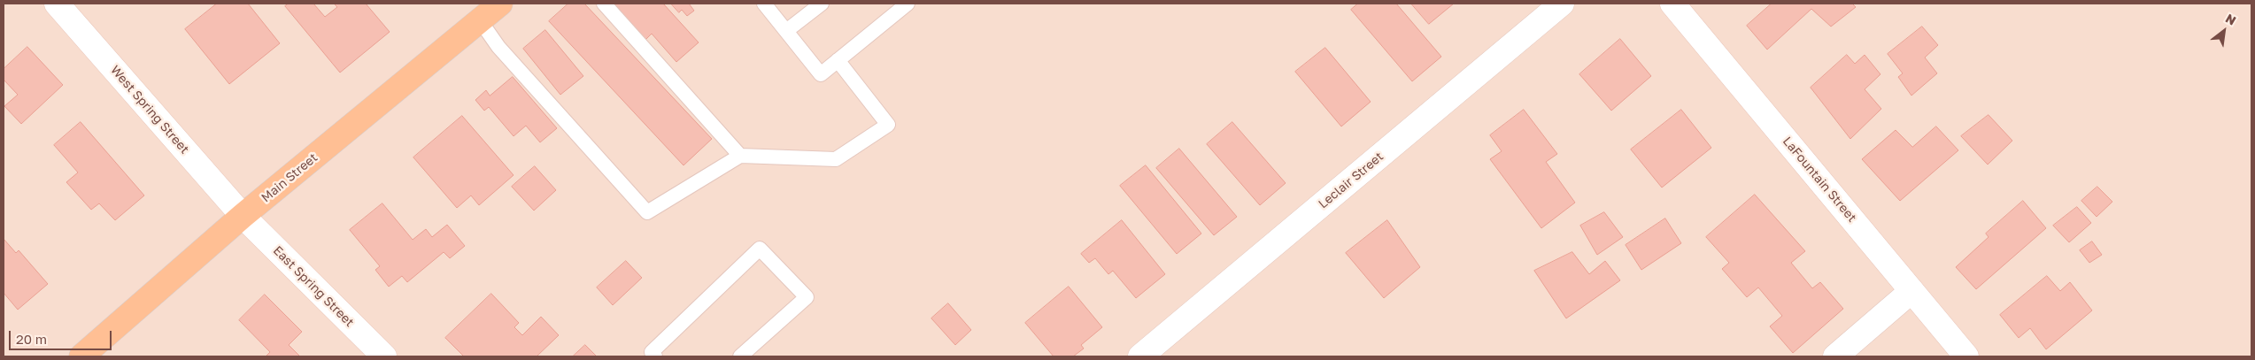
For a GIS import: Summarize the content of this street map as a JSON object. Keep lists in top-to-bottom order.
{
  "streets": {
    "main road": ["Main Street"],
    "street": [
      "West Spring Street",
      "LaFountain Street",
      "Leclair Street",
      "East Spring Street"
    ]
  },
  "crossings": [
    ["West Spring Street", "Main Street"],
    ["West Spring Street", "East Spring Street"],
    ["Main Street", "East Spring Street"]
  ],
  "scale_bar": "20 m",
  "north": "top right"
}
